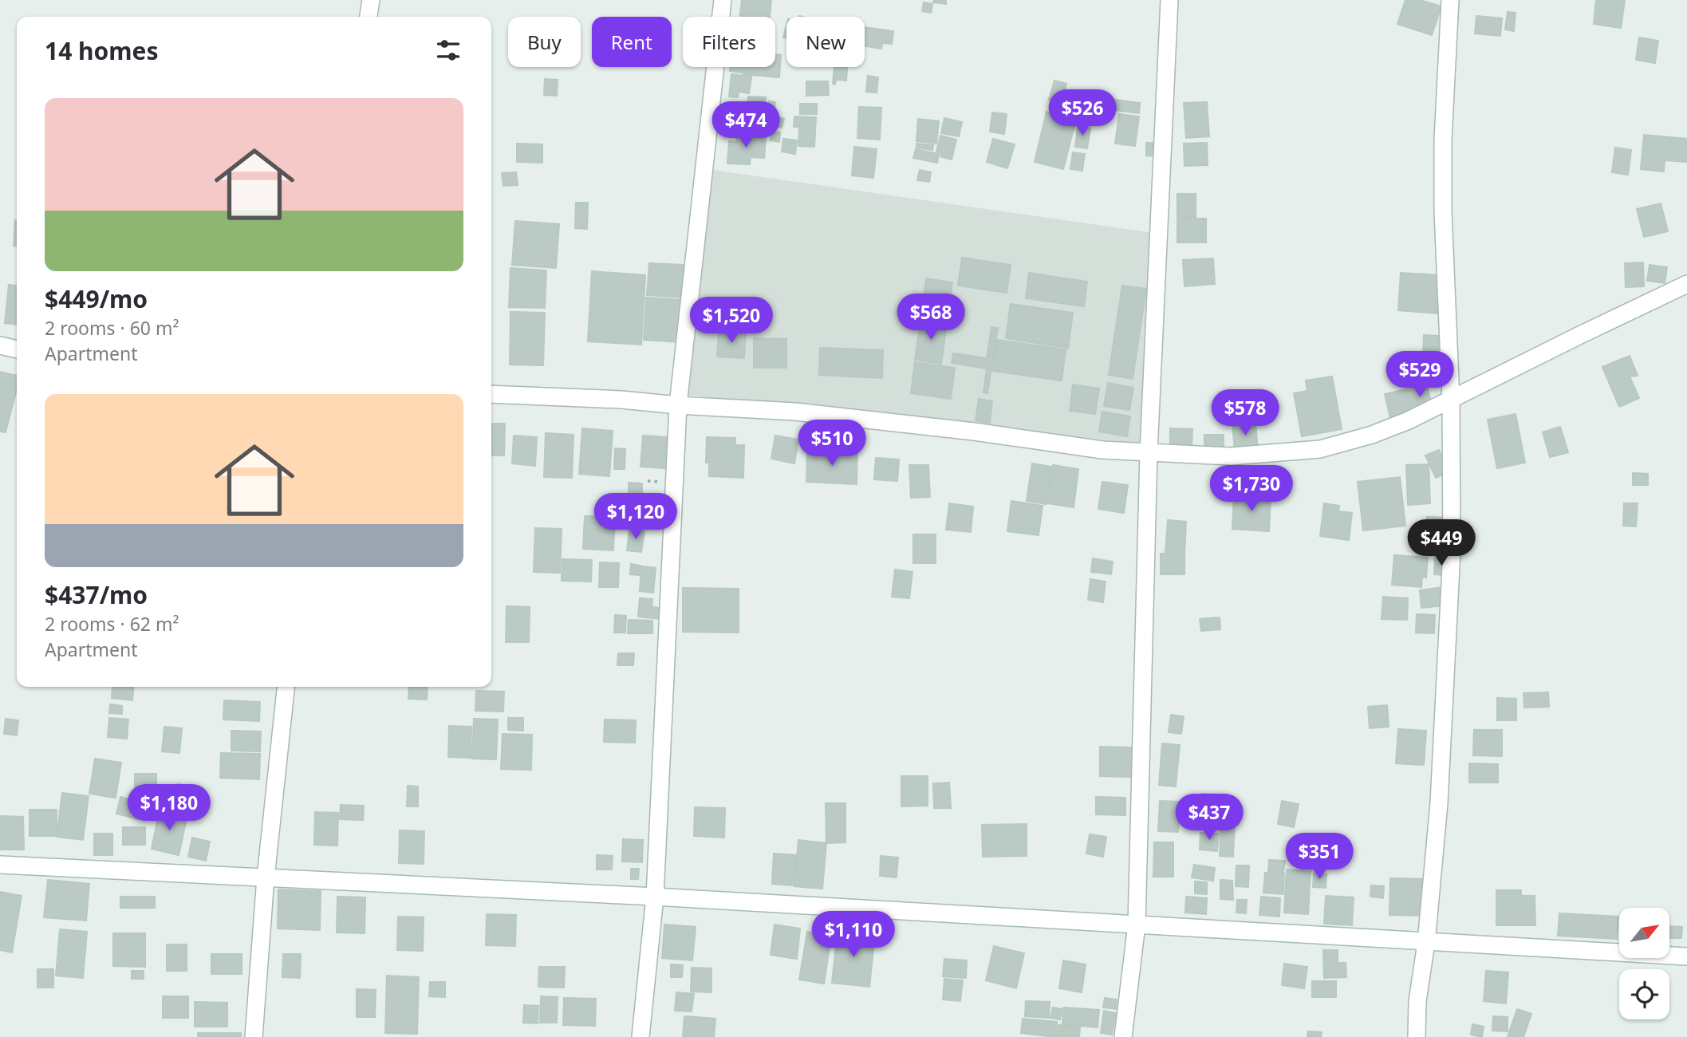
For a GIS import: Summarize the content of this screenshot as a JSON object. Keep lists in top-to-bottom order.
{
  "north": "top right",
  "page": {
    "chip": [
      "Buy",
      "Rent",
      "Filters",
      "New"
    ],
    "heading": "14 homes",
    "list": [
      {
        "name": "$449/mo",
        "note": "2 rooms · 60 m² · Apartment"
      },
      {
        "name": "$437/mo",
        "note": "2 rooms · 62 m² · Apartment"
      }
    ],
    "price": [
      "$526",
      "$474",
      "$568",
      "$1,520",
      "$529",
      "$578",
      "$510",
      "$1,730",
      "$1,120",
      "$449",
      "$1,180",
      "$437",
      "$351",
      "$1,110"
    ]
  }
}
